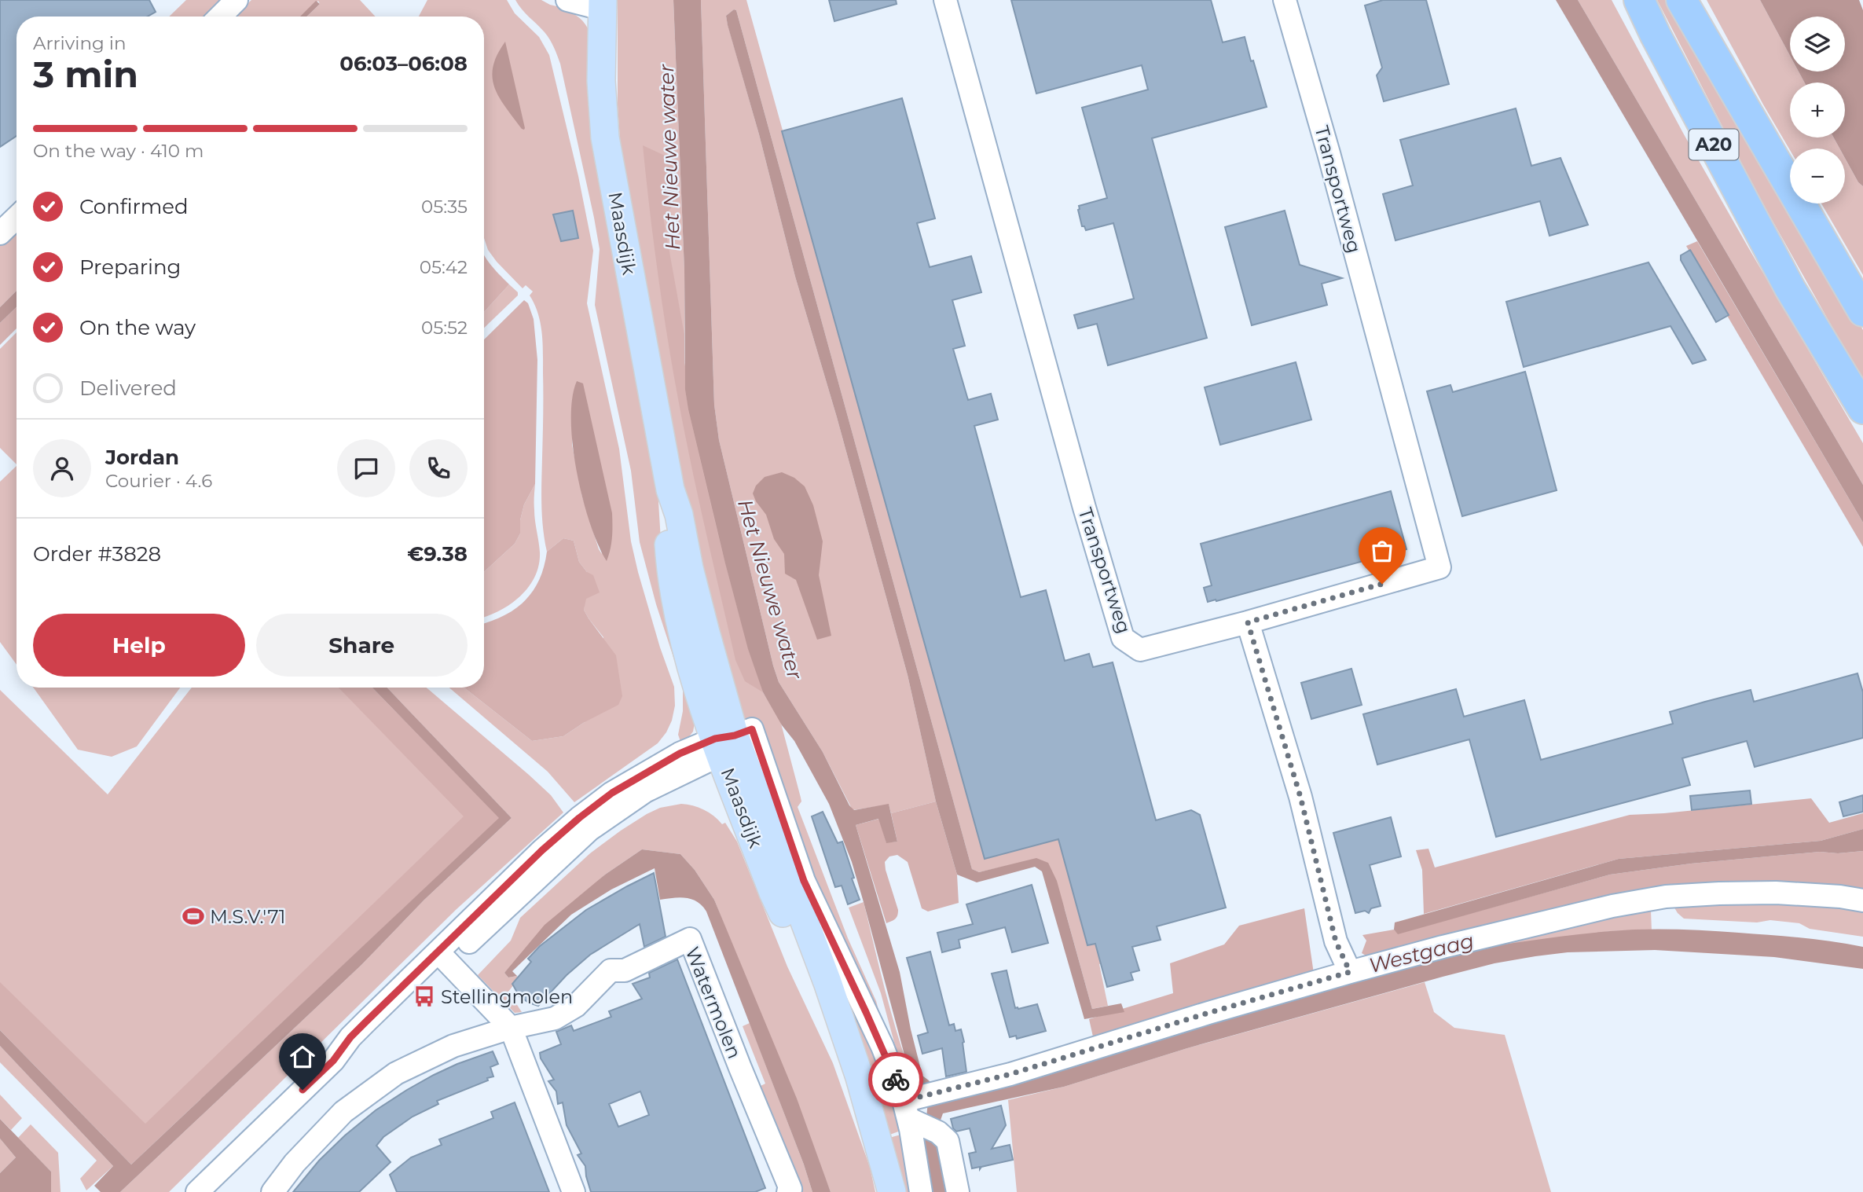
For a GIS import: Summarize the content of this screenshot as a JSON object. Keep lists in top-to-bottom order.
{
  "streets": {
    "highway": ["A20"],
    "main road": ["Maasdijk"],
    "street": ["Transportweg", "Watermolen"]
  },
  "water": ["Het Nieuwe water", "Westgaag"],
  "places": {
    "sports": ["M.S.V.'71"],
    "bus stop": ["Stellingmolen"]
  },
  "page": {
    "map_buttons": ["+", "−"],
    "heading": ["3 min", "Arriving in", "06:03–06:08"],
    "panel": [
      "Jordan",
      "Courier · 4.6",
      "Order #3828",
      "€9.38"
    ],
    "bar": "On the way · 410 m",
    "list": [
      ["Confirmed", "05:35"],
      ["Preparing", "05:42"],
      ["On the way", "05:52"],
      "Delivered"
    ],
    "buttons": ["Help", "Share"]
  }
}
